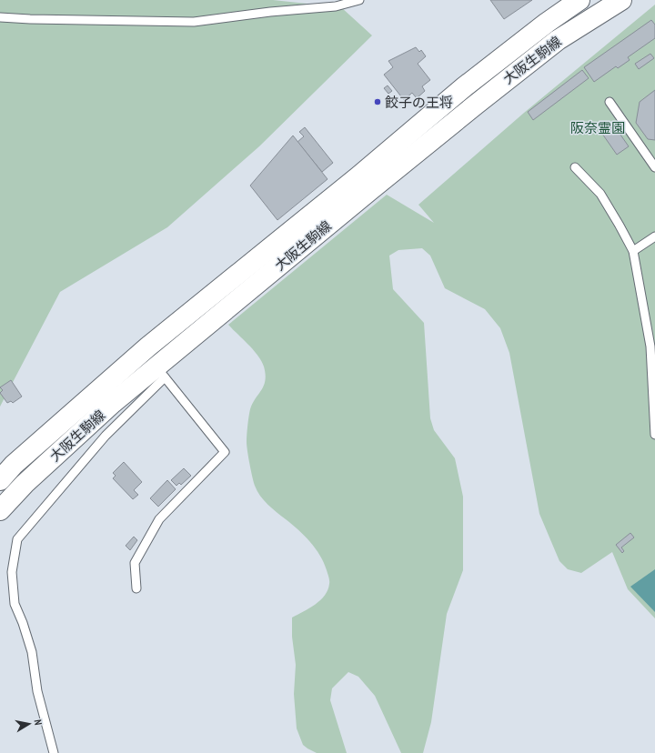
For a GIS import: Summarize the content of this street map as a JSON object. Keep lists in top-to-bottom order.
{
  "streets": {
    "main road": ["大阪生駒線"]
  },
  "parks": ["阪奈霊園"],
  "places": ["餃子の王将"],
  "north": "right"
}
